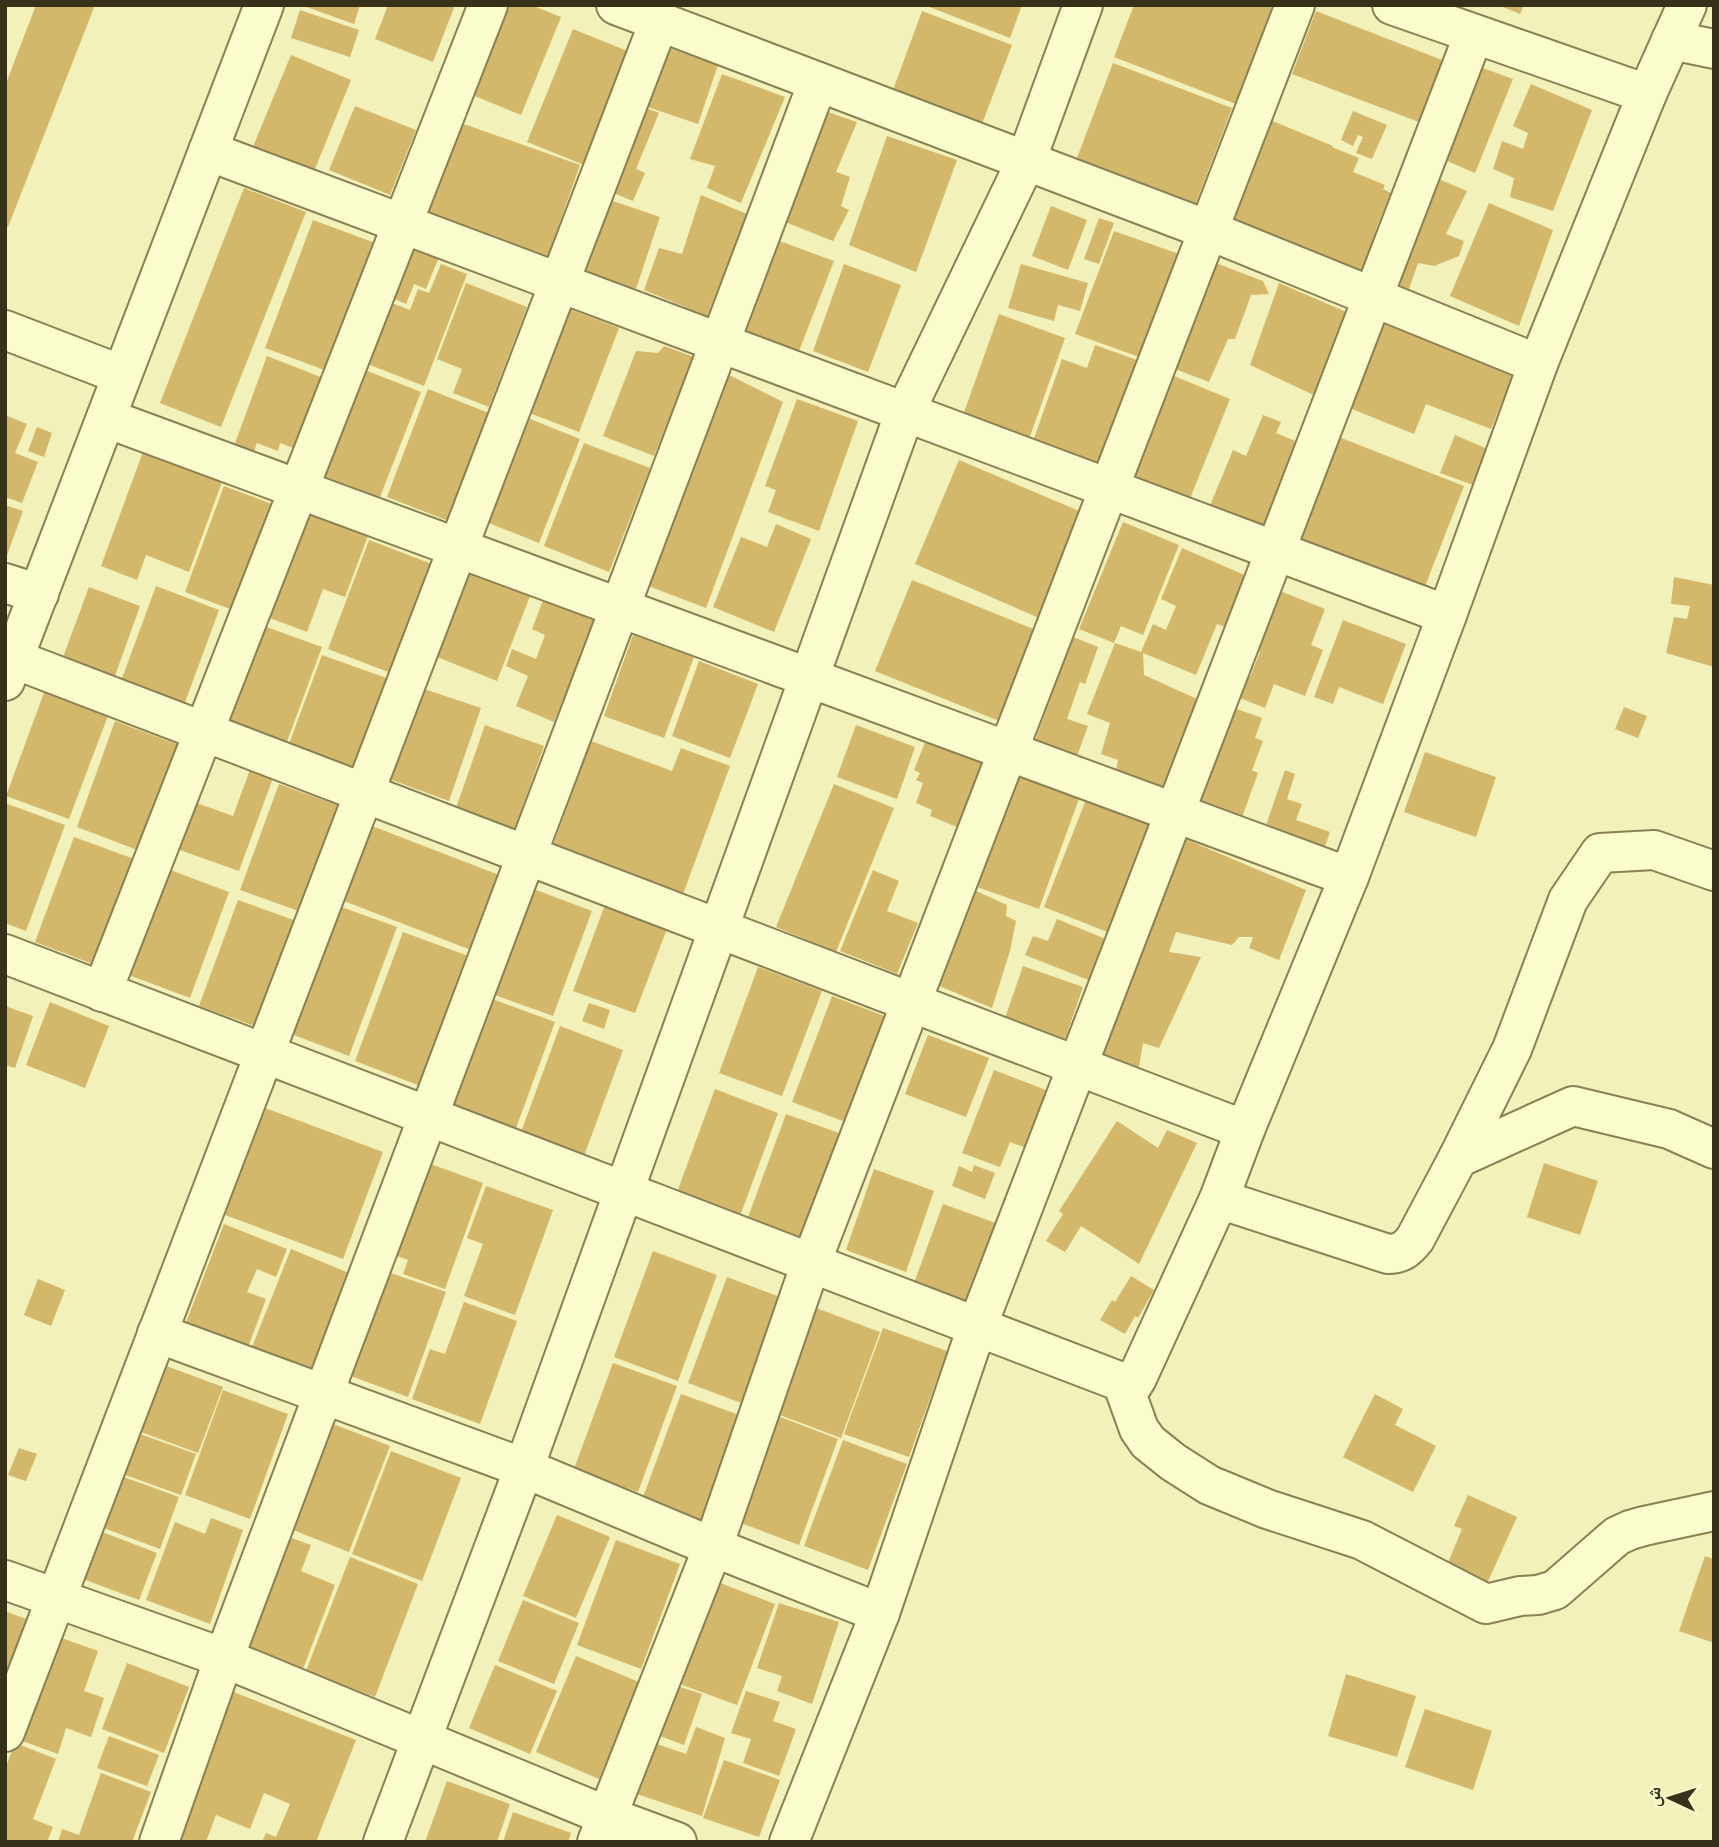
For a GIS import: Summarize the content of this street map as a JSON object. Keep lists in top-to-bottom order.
{
  "north": "left"
}
